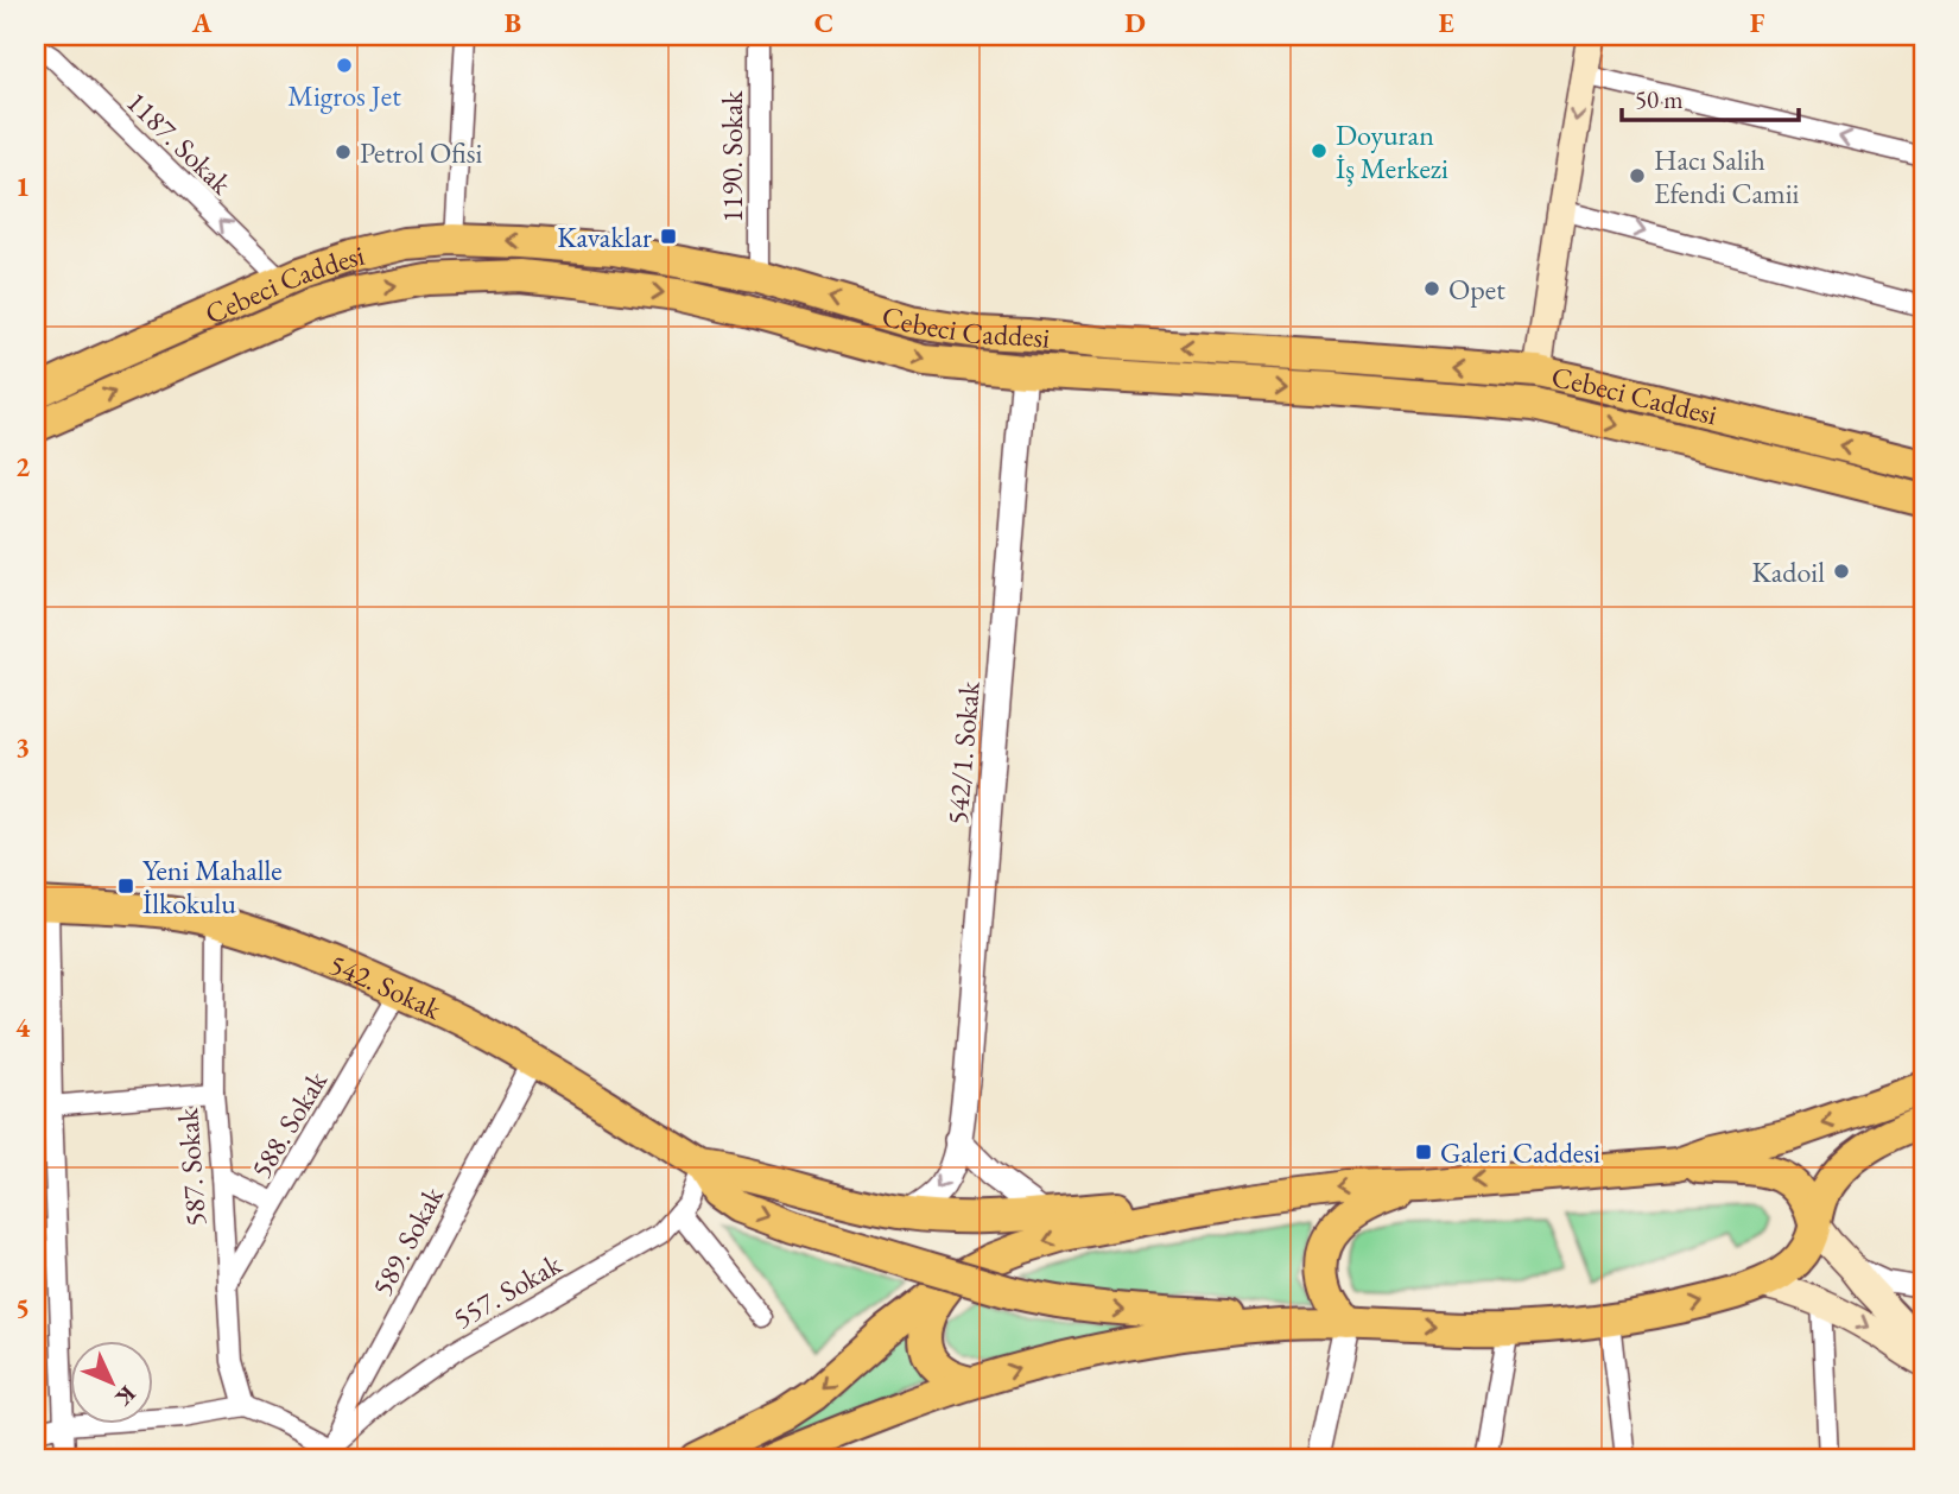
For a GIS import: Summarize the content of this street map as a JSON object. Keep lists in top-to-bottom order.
{
  "streets": {
    "main road": ["Cebeci Caddesi", "542. Sokak"],
    "street": [
      "1187. Sokak",
      "1190. Sokak",
      "542/1. Sokak",
      "588. Sokak",
      "587. Sokak",
      "589. Sokak",
      "557. Sokak"
    ]
  },
  "crossings": [
    ["1187. Sokak", "Cebeci Caddesi"],
    ["1190. Sokak", "Cebeci Caddesi"],
    ["Cebeci Caddesi", "542/1. Sokak"],
    ["542. Sokak", "588. Sokak"],
    ["542. Sokak", "587. Sokak"],
    ["542. Sokak", "589. Sokak"],
    ["542. Sokak", "557. Sokak"],
    ["588. Sokak", "587. Sokak"],
    ["589. Sokak", "557. Sokak"]
  ],
  "one_way": ["1187. Sokak"],
  "places": {
    "other": [
      "Migros Jet",
      "Doyuran İş Merkezi",
      "Petrol Ofisi",
      "Hacı Salih Efendi Camii",
      "Opet",
      "Kadoil"
    ],
    "transit": ["Kavaklar", "Yeni Mahalle İlkokulu", "Galeri Caddesi"]
  },
  "scale_bar": "50 m",
  "north": "bottom right",
  "grid": {
    "columns": [
      "A",
      "B",
      "C",
      "D",
      "E",
      "F"
    ],
    "rows": [
      "1",
      "2",
      "3",
      "4",
      "5"
    ]
  }
}
